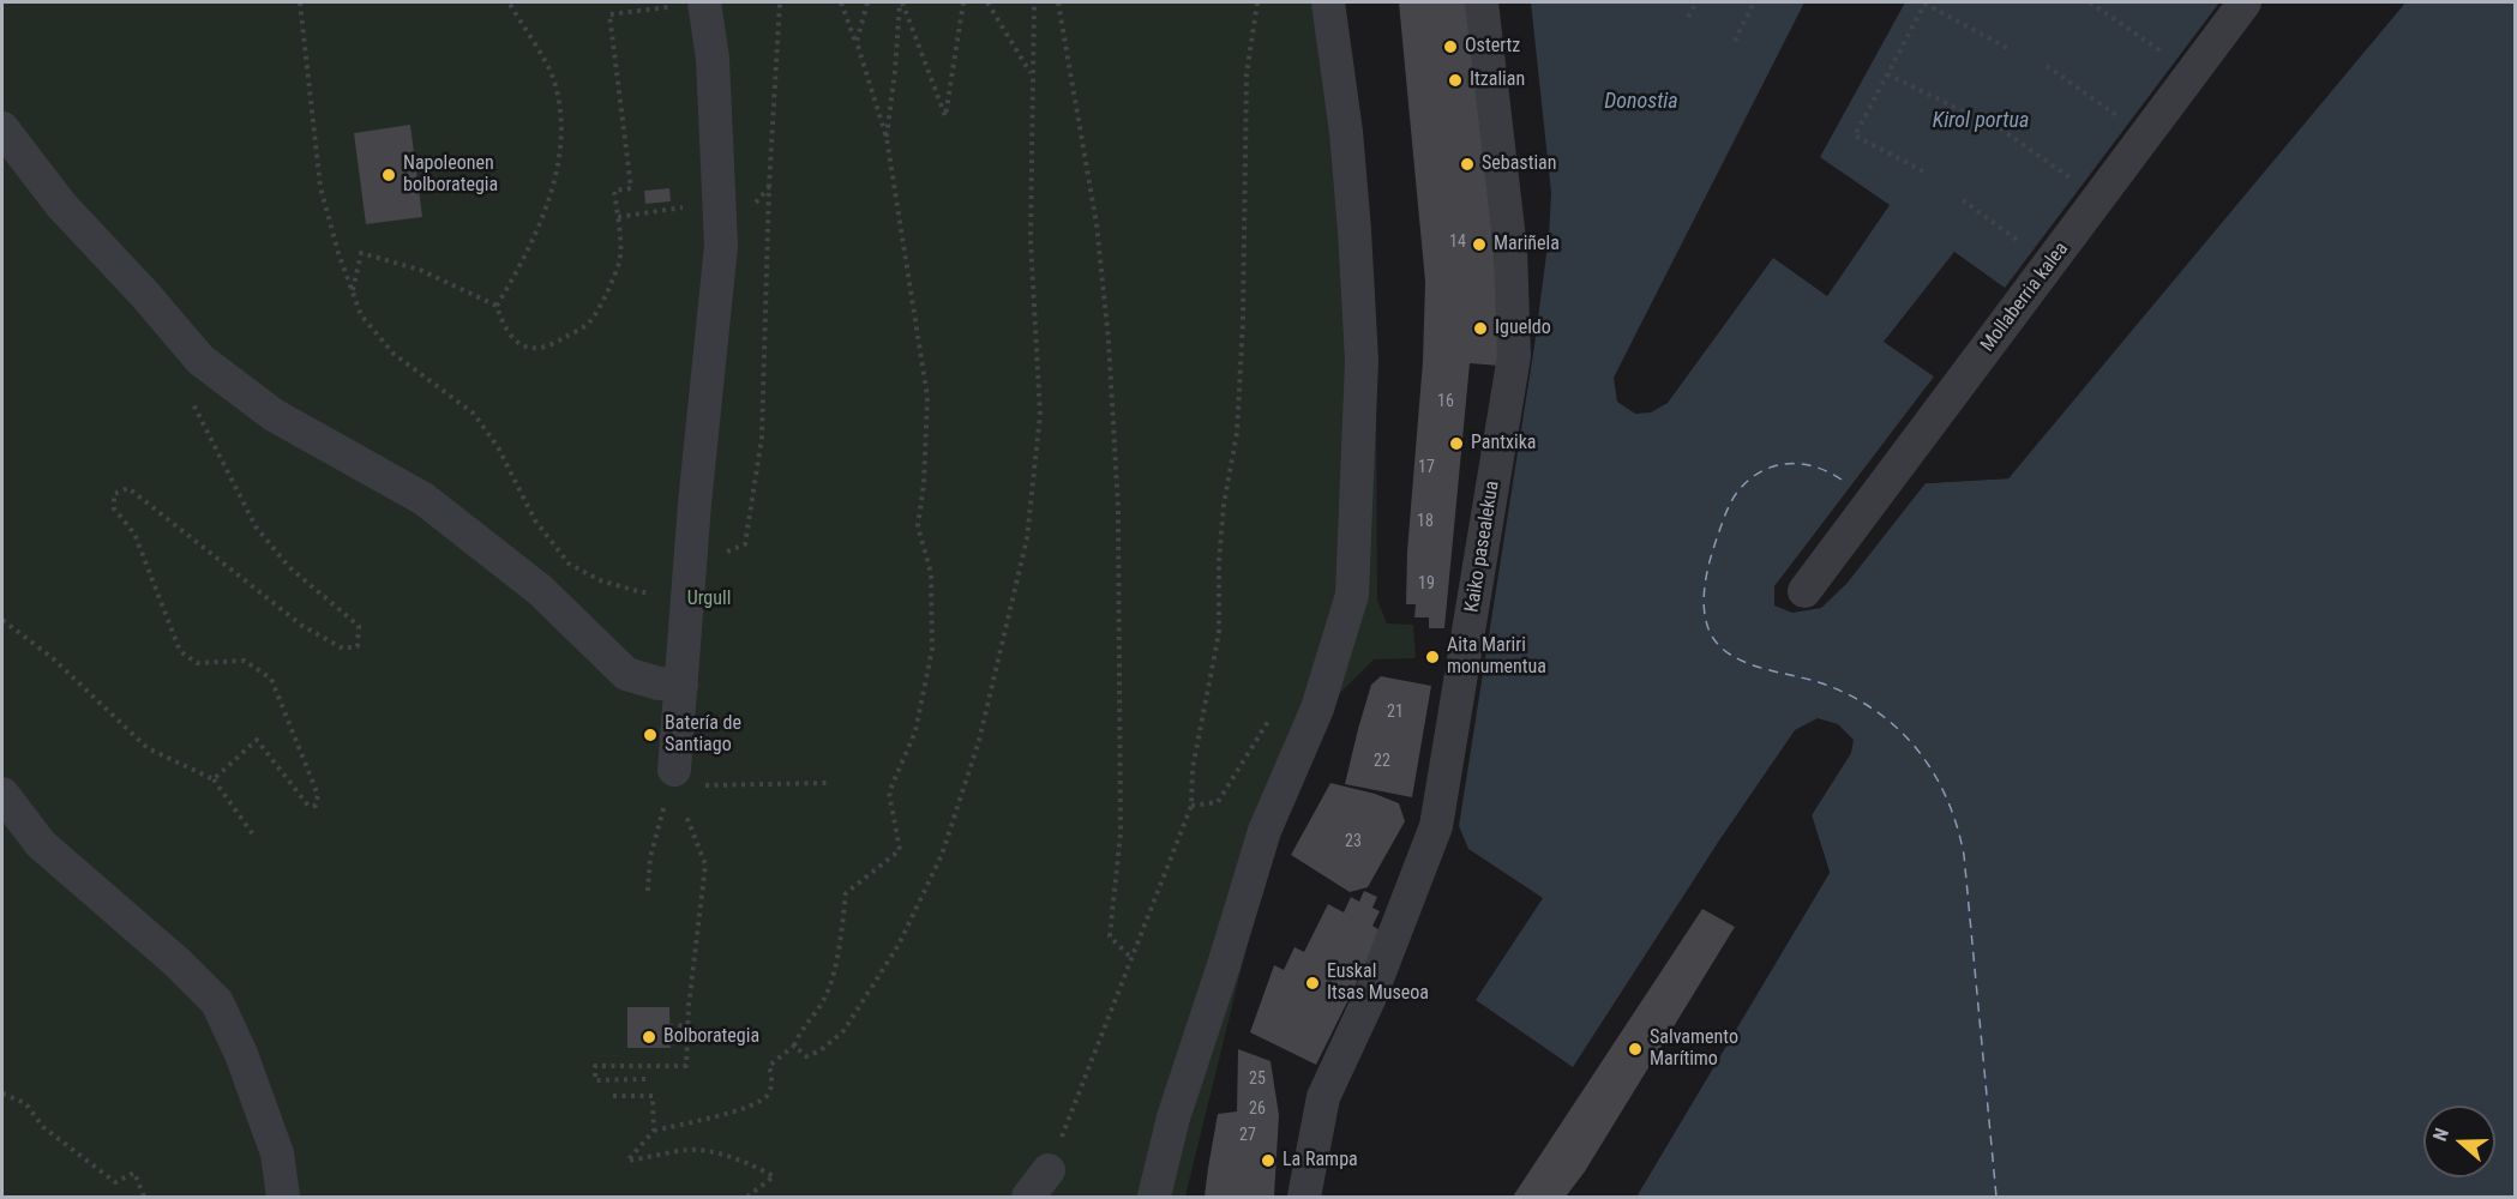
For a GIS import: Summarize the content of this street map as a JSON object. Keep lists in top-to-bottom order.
{
  "streets": {
    "street": ["Mollaberria kalea", "Kaiko pasealekua"]
  },
  "water": ["Donostia", "Kirol portua"],
  "parks": ["Urgull"],
  "places": [
    "Ostertz",
    "Itzalian",
    "Sebastian",
    "Napoleonen bolborategia",
    "Mariñela",
    "Igueldo",
    "Pantxika",
    "Aita Mariri monumentua",
    "Batería de Santiago",
    "Euskal Itsas Museoa",
    "Bolborategia",
    "Salvamento Marítimo",
    "La Rampa"
  ],
  "house_numbers": [
    "14",
    "16",
    "17",
    "18",
    "19",
    "21",
    "22",
    "23",
    "25",
    "26",
    "27"
  ],
  "north": "left"
}
